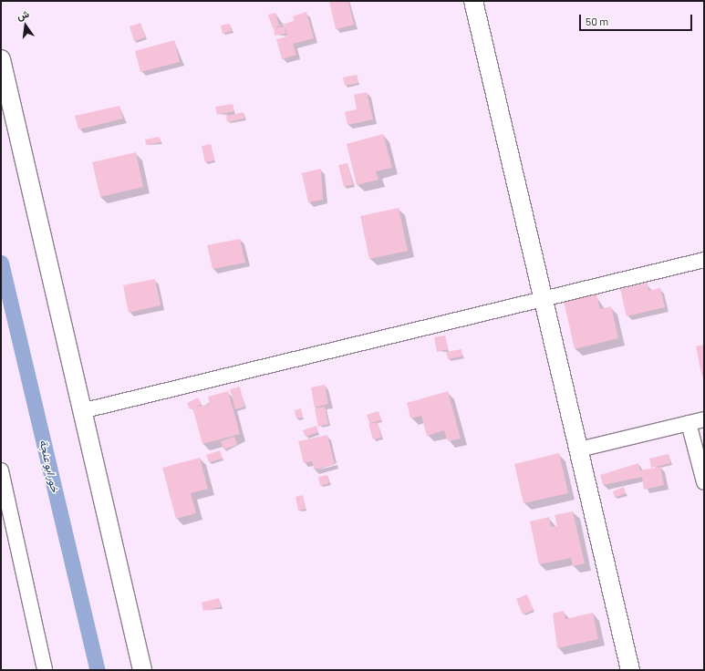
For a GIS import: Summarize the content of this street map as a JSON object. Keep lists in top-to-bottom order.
{
  "water": ["خور ابو عنجة"],
  "scale_bar": "50 m",
  "north": "top"
}
